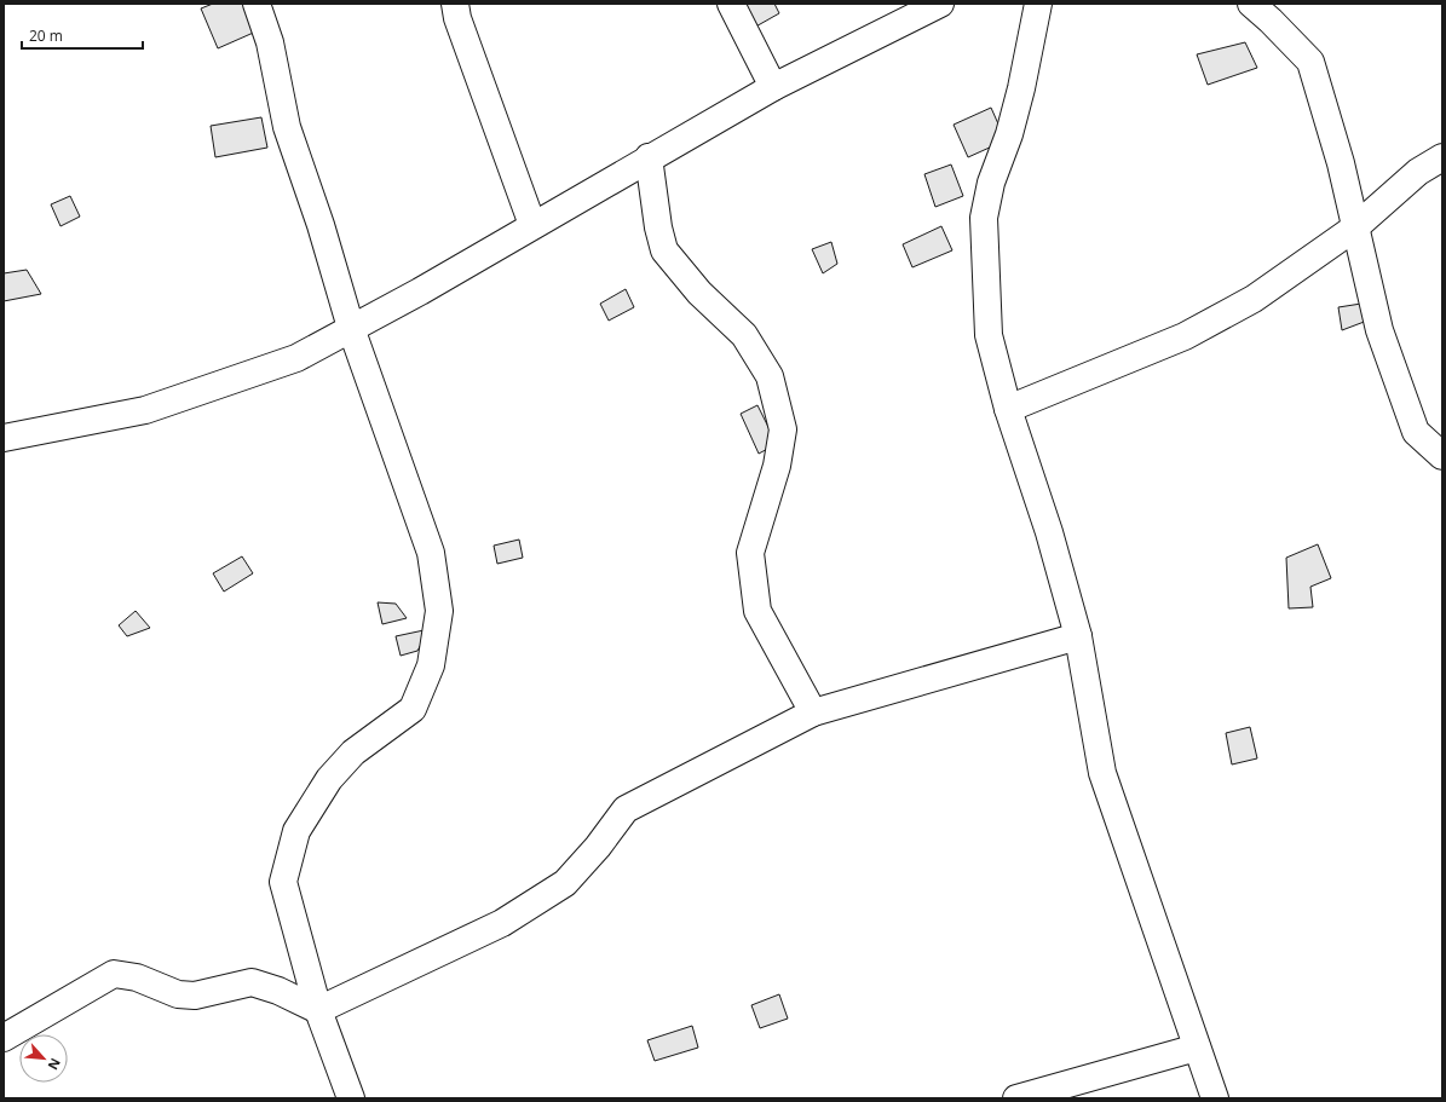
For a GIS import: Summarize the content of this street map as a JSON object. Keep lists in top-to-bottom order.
{
  "scale_bar": "20 m",
  "north": "bottom right"
}
